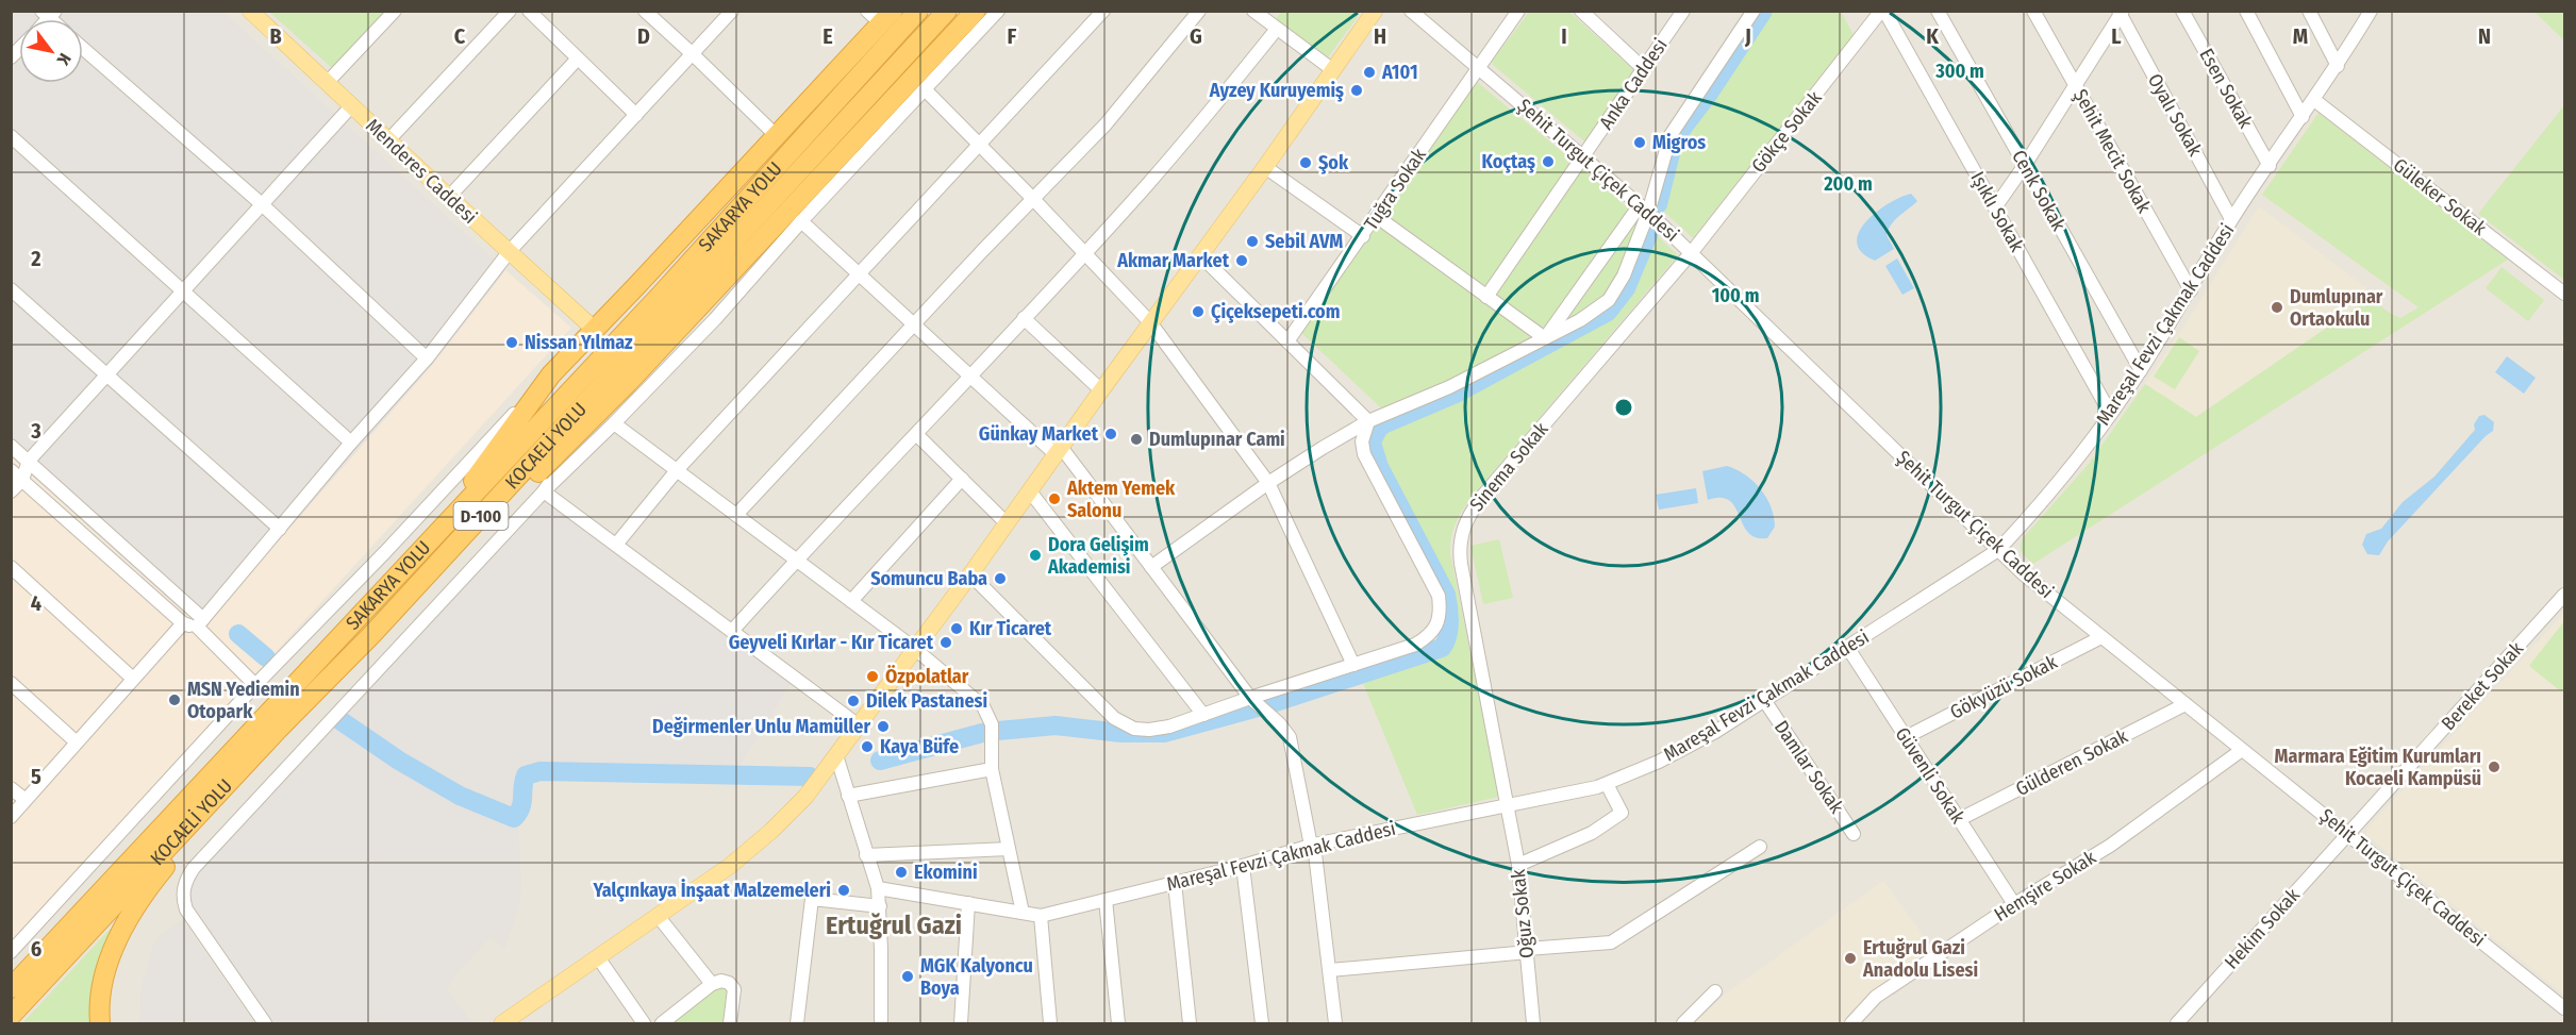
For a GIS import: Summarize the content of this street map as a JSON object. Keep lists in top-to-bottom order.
{
  "streets": {
    "highway": ["SAKARYA YOLU", "KOCAELİ YOLU", "D-100"],
    "main road": ["Menderes Caddesi"],
    "street": [
      "Anka Caddesi",
      "Esen Sokak",
      "Oyalı Sokak",
      "Gökçe Sokak",
      "Şehit Mecit Sokak",
      "Şehit Turgut Çiçek Caddesi",
      "Tuğra Sokak",
      "Cenk Sokak",
      "Güleker Sokak",
      "Işıklı Sokak",
      "Mareşal Fevzi Çakmak Caddesi",
      "Sinema Sokak",
      "Bereket Sokak",
      "Gökyüzü Sokak",
      "Gülderen Sokak",
      "Damlar Sokak",
      "Güvenli Sokak",
      "Hemşire Sokak",
      "Oğuz Sokak",
      "Hekim Sokak"
    ]
  },
  "crossings": [
    ["Anka Caddesi", "Şehit Turgut Çiçek Caddesi"],
    ["Esen Sokak", "Mareşal Fevzi Çakmak Caddesi"],
    ["Oyalı Sokak", "Mareşal Fevzi Çakmak Caddesi"],
    ["Gökçe Sokak", "Şehit Turgut Çiçek Caddesi"],
    ["Gökçe Sokak", "Işıklı Sokak"],
    ["Gökçe Sokak", "Sinema Sokak"],
    ["Şehit Mecit Sokak", "Mareşal Fevzi Çakmak Caddesi"],
    ["Şehit Turgut Çiçek Caddesi", "Tuğra Sokak"],
    ["Şehit Turgut Çiçek Caddesi", "Mareşal Fevzi Çakmak Caddesi"],
    ["Şehit Turgut Çiçek Caddesi", "Sinema Sokak"],
    ["Şehit Turgut Çiçek Caddesi", "Bereket Sokak"],
    ["Şehit Turgut Çiçek Caddesi", "Gökyüzü Sokak"],
    ["Şehit Turgut Çiçek Caddesi", "Gülderen Sokak"],
    ["Şehit Turgut Çiçek Caddesi", "Hemşire Sokak"],
    ["Şehit Turgut Çiçek Caddesi", "Hekim Sokak"],
    ["Cenk Sokak", "Mareşal Fevzi Çakmak Caddesi"],
    ["Güleker Sokak", "Mareşal Fevzi Çakmak Caddesi"],
    ["Işıklı Sokak", "Mareşal Fevzi Çakmak Caddesi"],
    ["Mareşal Fevzi Çakmak Caddesi", "Sinema Sokak"],
    ["Mareşal Fevzi Çakmak Caddesi", "Damlar Sokak"],
    ["Mareşal Fevzi Çakmak Caddesi", "Güvenli Sokak"],
    ["Mareşal Fevzi Çakmak Caddesi", "Oğuz Sokak"],
    ["Sinema Sokak", "Oğuz Sokak"],
    ["Bereket Sokak", "Hekim Sokak"],
    ["Gökyüzü Sokak", "Güvenli Sokak"],
    ["Gülderen Sokak", "Güvenli Sokak"],
    ["Güvenli Sokak", "Hemşire Sokak"]
  ],
  "districts": ["Ertuğrul Gazi"],
  "places": [
    "A101",
    "Ayzey Kuruyemiş",
    "Migros",
    "Koçtaş",
    "Şok",
    "Sebil AVM",
    "Akmar Market",
    "Dumlupınar Ortaokulu",
    "Çiçeksepeti.com",
    "Nissan Yılmaz",
    "Günkay Market",
    "Dumlupınar Cami",
    "Aktem Yemek Salonu",
    "Dora Gelişim Akademisi",
    "Somuncu Baba",
    "Kır Ticaret",
    "Geyveli Kırlar - Kır Ticaret",
    "Özpolatlar",
    "MSN Yediemin Otopark",
    "Dilek Pastanesi",
    "Değirmenler Unlu Mamüller",
    "Kaya Büfe",
    "Marmara Eğitim Kurumları Kocaeli Kampüsü",
    "Ekomini",
    "Yalçınkaya İnşaat Malzemeleri",
    "Ertuğrul Gazi Anadolu Lisesi",
    "MGK Kalyoncu Boya"
  ],
  "north": "bottom right",
  "grid": {
    "columns": [
      "B",
      "C",
      "D",
      "E",
      "F",
      "G",
      "H",
      "I",
      "J",
      "K",
      "L",
      "M",
      "N"
    ],
    "rows": [
      "2",
      "3",
      "4",
      "5",
      "6"
    ]
  },
  "rings": ["300 m", "200 m", "100 m"]
}
